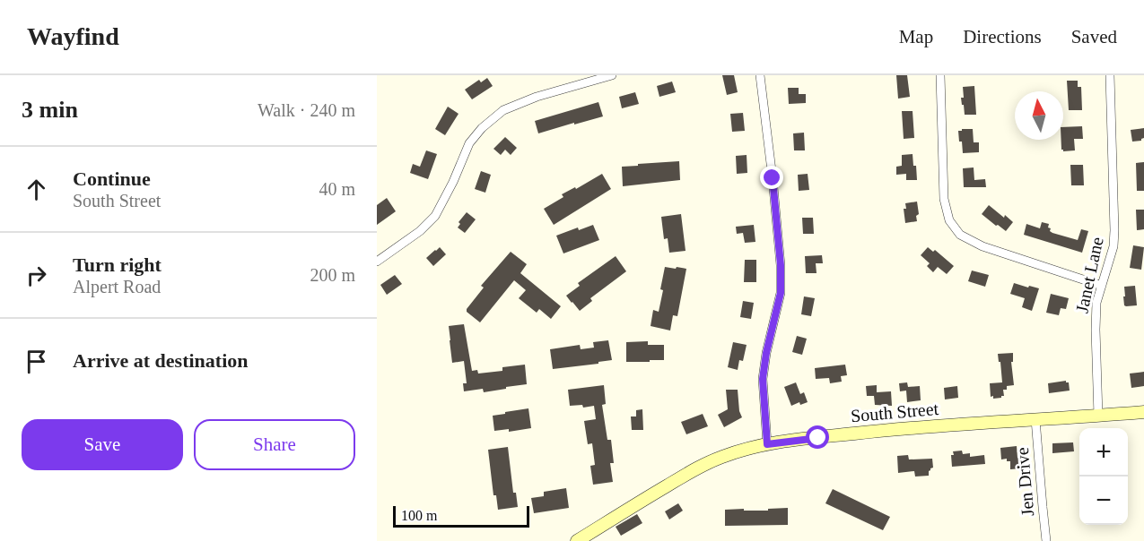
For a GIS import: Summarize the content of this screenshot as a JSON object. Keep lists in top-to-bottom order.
{
  "streets": {
    "street": ["Janet Lane", "South Street", "Jen Drive"]
  },
  "crossings": [
    ["Janet Lane", "South Street"],
    ["South Street", "Jen Drive"]
  ],
  "scale_bar": "100 m",
  "north": "top",
  "page": {
    "header": "Wayfind",
    "nav": ["Map", "Directions", "Saved"],
    "heading": ["3 min", "Walk · 240 m"],
    "list": [
      ["Continue", "South Street", "40 m"],
      ["Turn right", "Alpert Road", "200 m"],
      "Arrive at destination"
    ],
    "buttons": ["Save", "Share"],
    "map_buttons": ["+", "−"],
    "scale": "100 m"
  }
}
